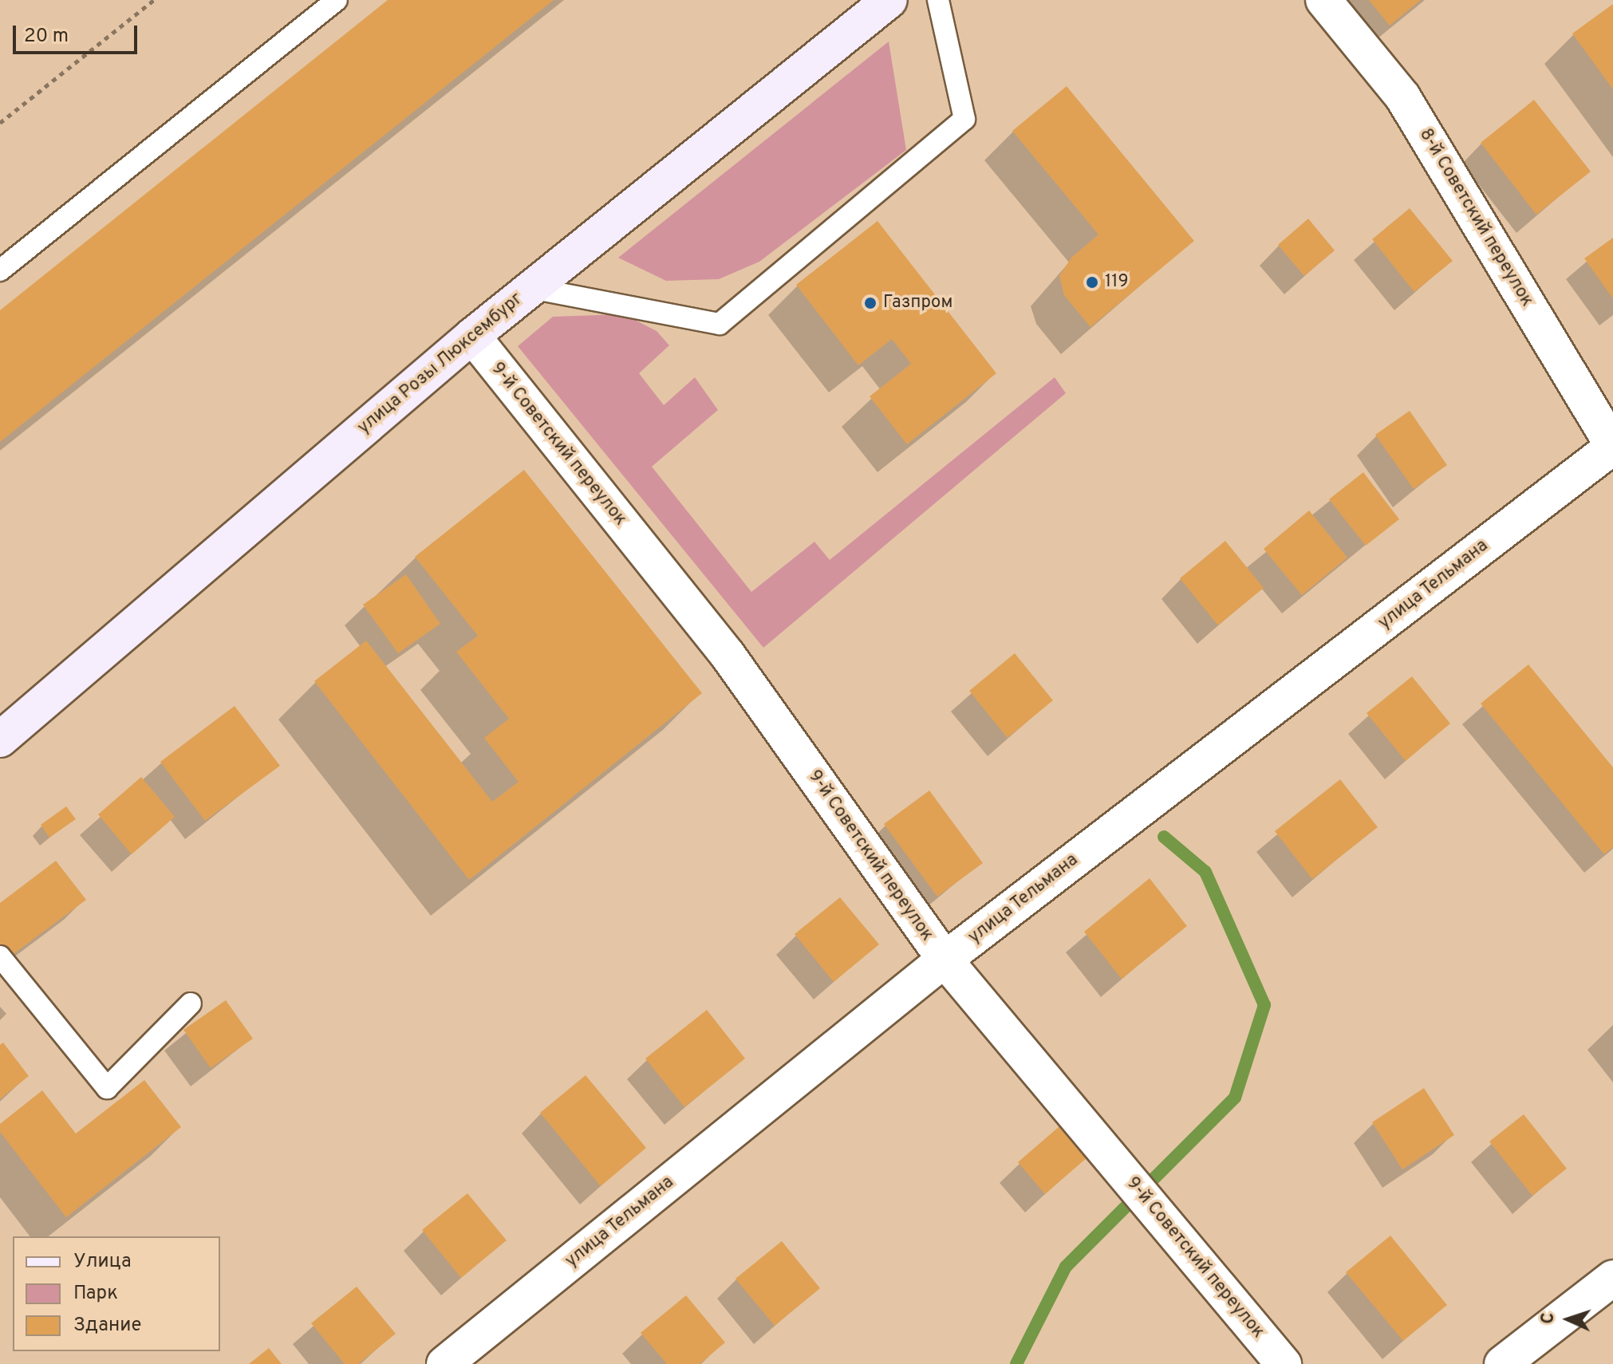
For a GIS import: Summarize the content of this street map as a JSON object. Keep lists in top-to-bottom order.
{
  "streets": {
    "main road": ["улица Розы Люксембург"],
    "street": ["8-й Советский переулок", "9-й Советский переулок", "улица Тельмана"]
  },
  "crossings": [
    ["8-й Советский переулок", "улица Тельмана"],
    ["улица Розы Люксембург", "9-й Советский переулок"],
    ["9-й Советский переулок", "улица Тельмана"]
  ],
  "places": ["119", "Газпром"],
  "legend": ["Улица", "Парк", "Здание"],
  "scale_bar": "20 m",
  "north": "left"
}
